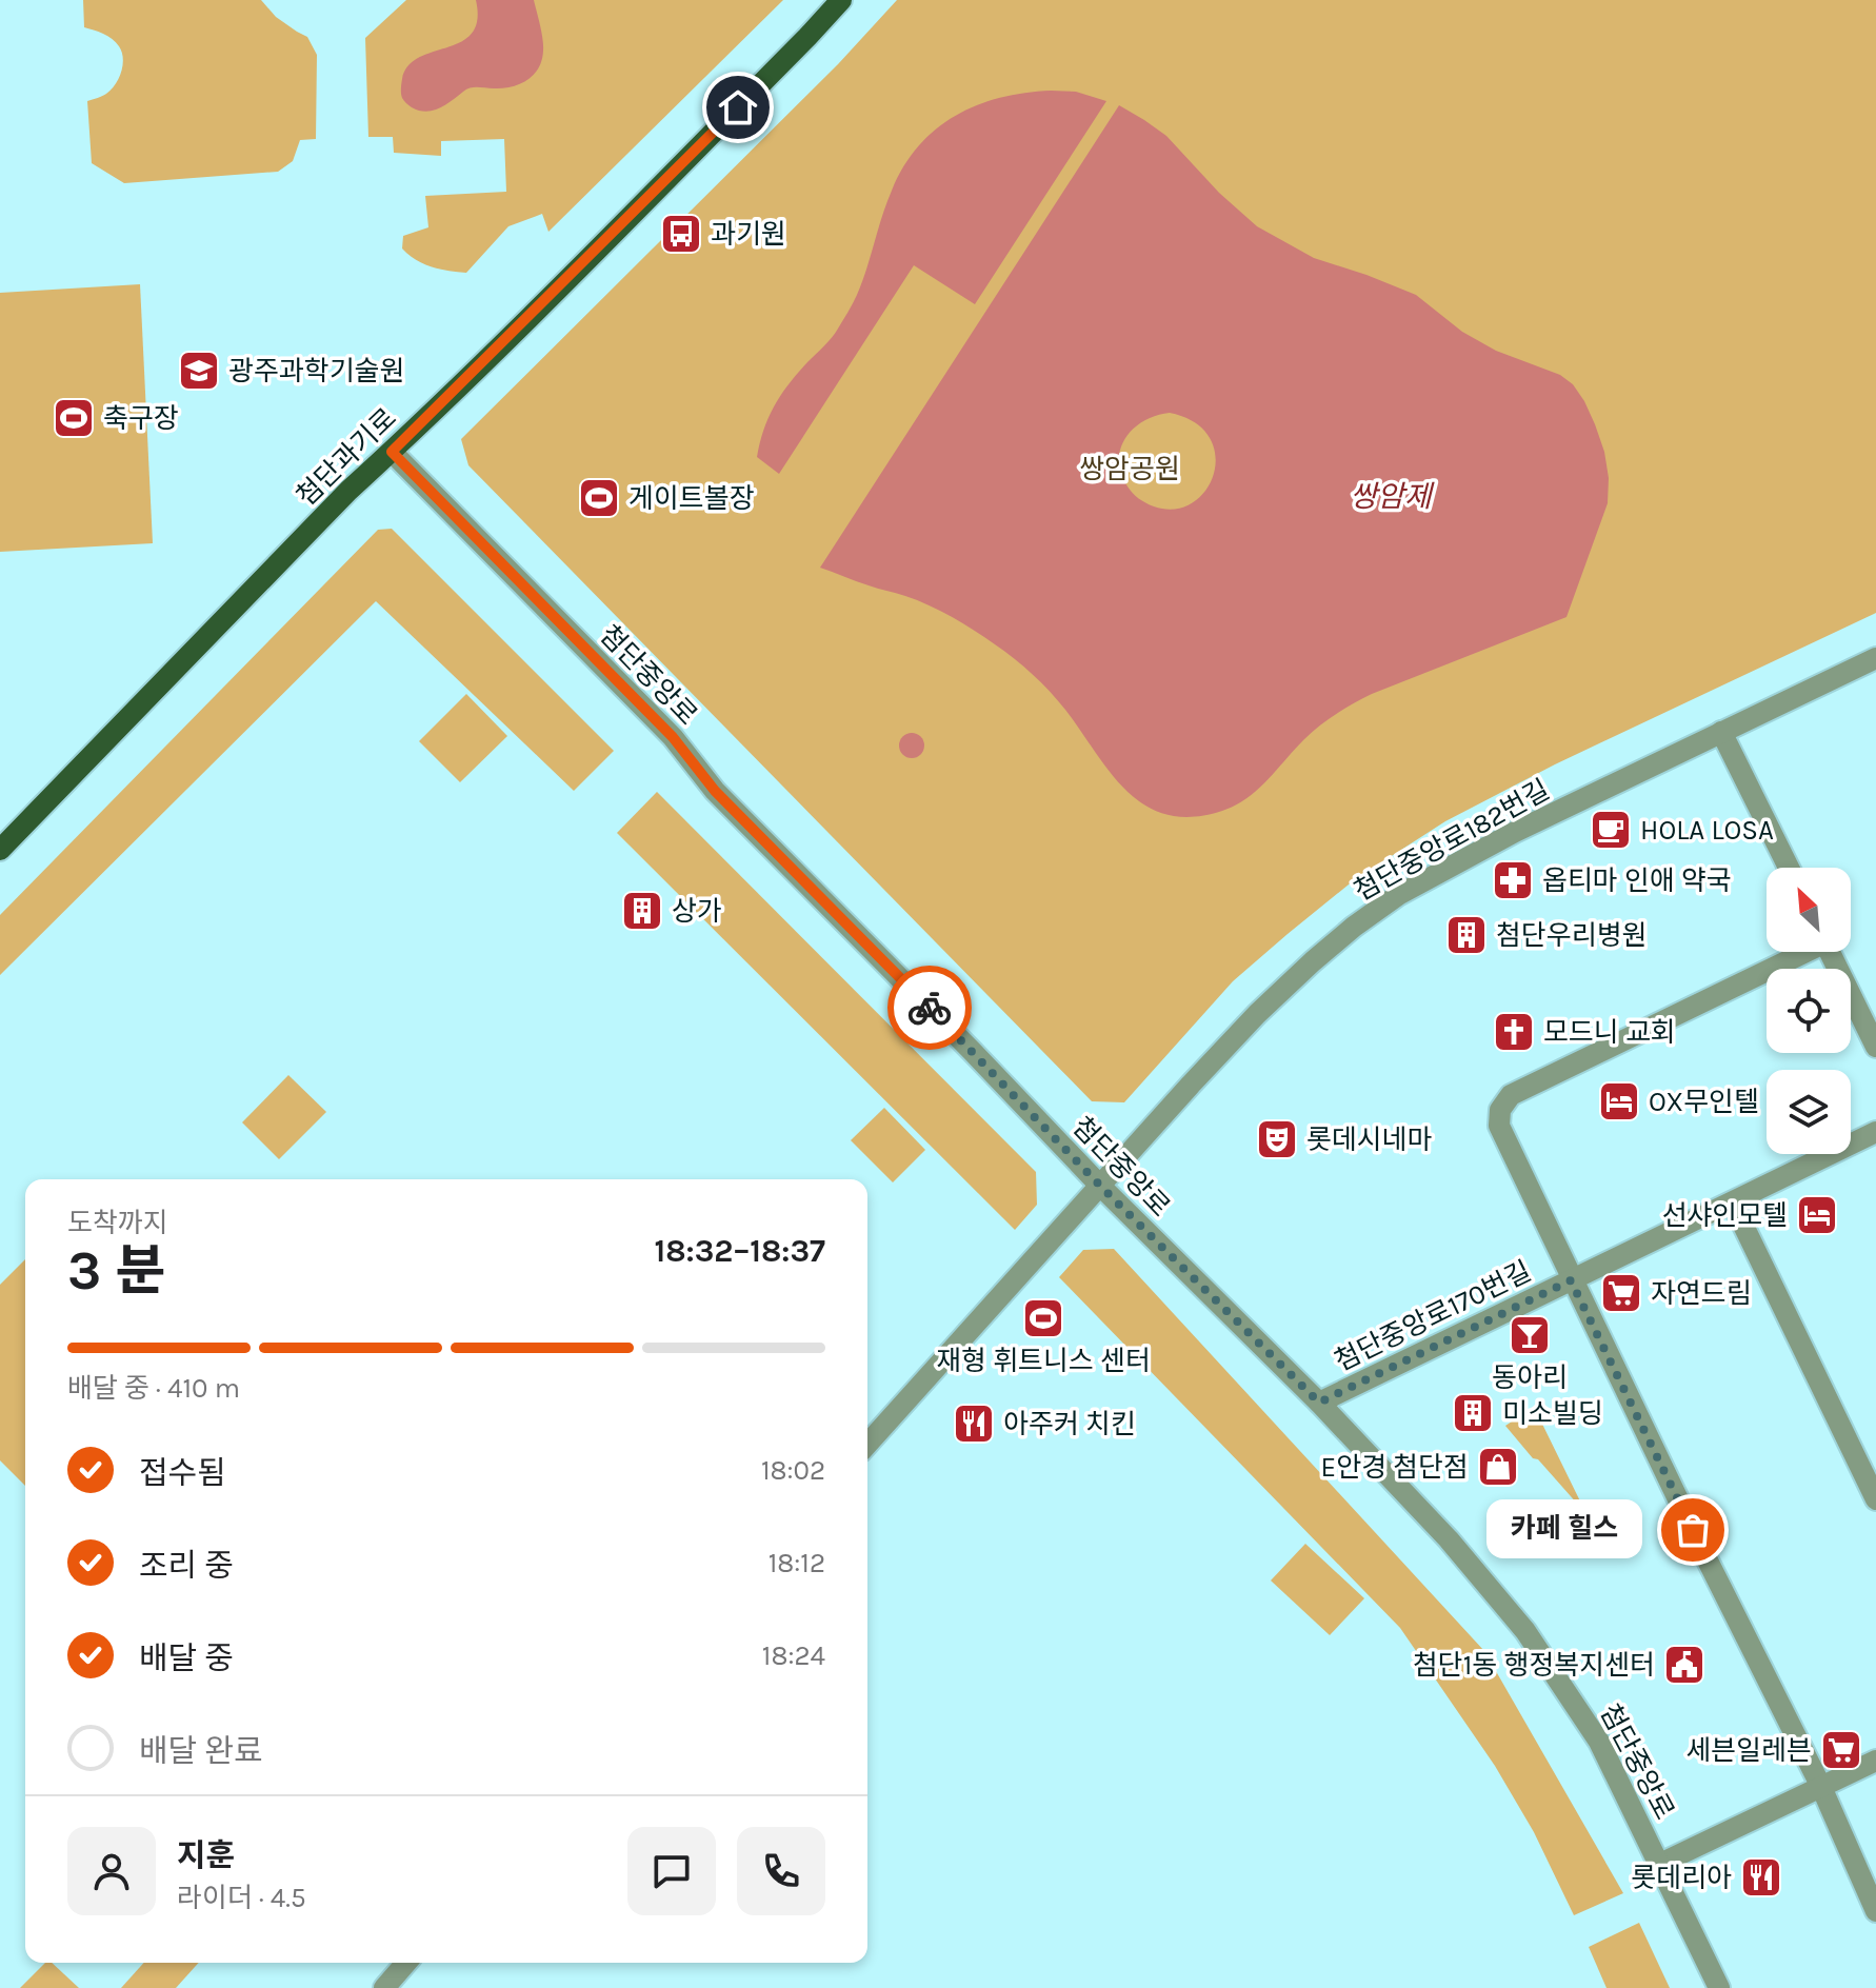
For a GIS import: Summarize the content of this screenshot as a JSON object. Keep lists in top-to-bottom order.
{
  "streets": {
    "main road": ["첨단과기로"],
    "street": ["첨단중앙로", "첨단중앙로182번길", "첨단중앙로170번길"]
  },
  "crossings": [
    ["첨단과기로", "첨단중앙로"],
    ["첨단중앙로", "첨단중앙로182번길"],
    ["첨단중앙로", "첨단중앙로170번길"]
  ],
  "water": ["쌍암제"],
  "parks": ["쌍암공원"],
  "places": {
    "bus stop": ["과기원"],
    "school or university": ["광주과학기술원"],
    "sports": ["축구장", "게이트볼장", "재형 휘트니스 센터"],
    "cafe": ["HOLA LOSA"],
    "pharmacy": ["옵티마 인애 약국"],
    "building": ["상가", "첨단우리병원", "미소빌딩"],
    "church": ["모드니 교회"],
    "hotel": ["OX무인텔", "선샤인모텔"],
    "theatre": ["롯데시네마"],
    "supermarket": ["자연드림", "세븐일레븐"],
    "bar": ["동아리"],
    "restaurant": ["아주커 치킨", "롯데리아"],
    "shop": ["E안경 첨단점"],
    "other": ["카페 힐스"],
    "public building": ["첨단1동 행정복지센터"]
  },
  "north": "top left",
  "page": {
    "heading": ["3 분", "도착까지", "18:32–18:37"],
    "panel": ["지훈", "라이더 · 4.5"],
    "bar": "배달 중 · 410 m",
    "list": [
      ["접수됨", "18:02"],
      ["조리 중", "18:12"],
      ["배달 중", "18:24"],
      "배달 완료"
    ],
    "bubble": "카페 힐스"
  }
}
